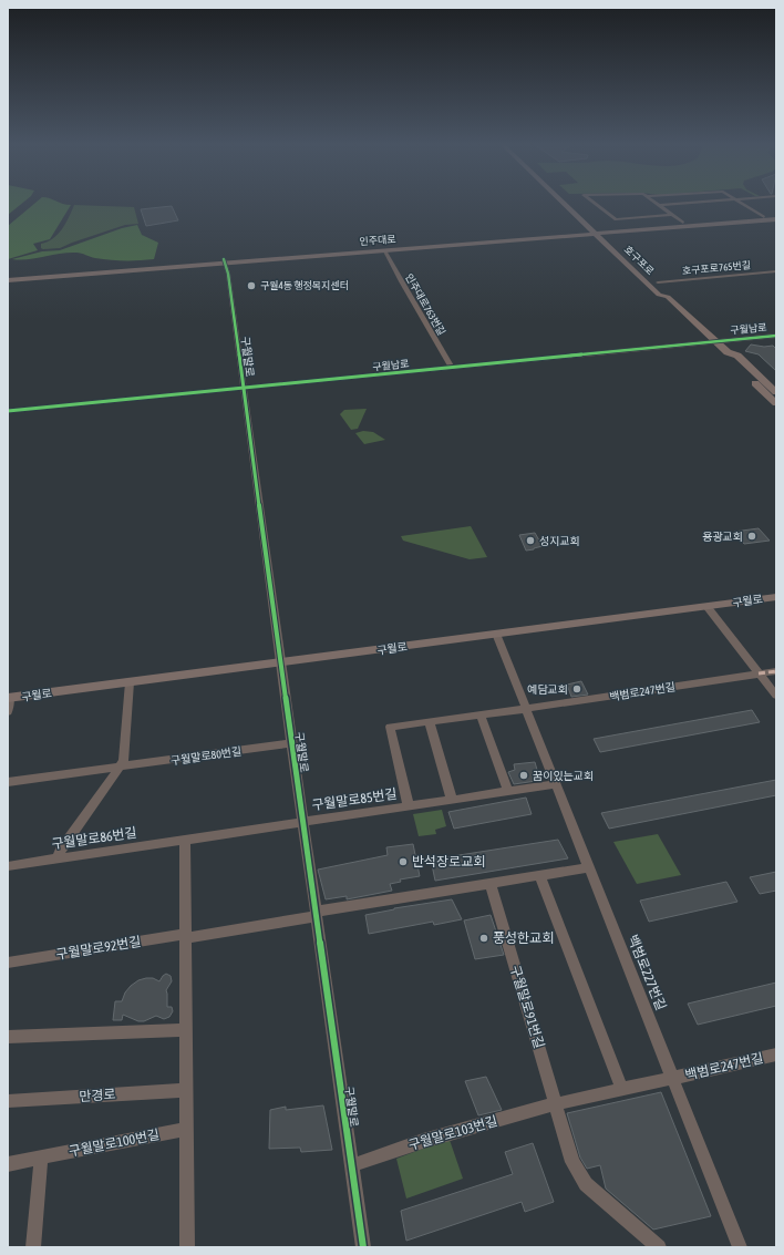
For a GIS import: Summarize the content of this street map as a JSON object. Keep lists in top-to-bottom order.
{
  "streets": {
    "main road": ["인주대로", "호구포로", "구월로"],
    "street": [
      "호구포로765번길",
      "인주대로763번길",
      "구월남로",
      "구월말로",
      "백범로247번길",
      "구월말로80번길",
      "구월말로85번길",
      "구월말로86번길",
      "구월말로92번길",
      "백범로227번길",
      "구월말로91번길",
      "만경로",
      "구월말로103번길",
      "구월말로100번길"
    ]
  },
  "crossings": [
    ["인주대로", "호구포로"],
    ["인주대로", "인주대로763번길"],
    ["인주대로", "구월말로"],
    ["호구포로", "호구포로765번길"],
    ["호구포로", "구월남로"],
    ["인주대로763번길", "구월남로"],
    ["구월남로", "구월말로"],
    ["구월말로", "구월로"],
    ["구월말로", "구월말로80번길"],
    ["구월말로", "구월말로85번길"],
    ["구월말로", "구월말로86번길"],
    ["구월말로", "구월말로92번길"],
    ["구월말로", "구월말로103번길"],
    ["구월로", "백범로227번길"],
    ["백범로247번길", "백범로227번길"],
    ["백범로247번길", "구월말로103번길"],
    ["구월말로85번길", "구월말로86번길"],
    ["구월말로85번길", "백범로227번길"],
    ["백범로227번길", "구월말로103번길"],
    ["구월말로91번길", "구월말로103번길"]
  ],
  "places": [
    "구월4동 행정복지센터",
    "용광교회",
    "성지교회",
    "예담교회",
    "꿈이있는교회",
    "반석장로교회",
    "풍성한교회"
  ]
}
